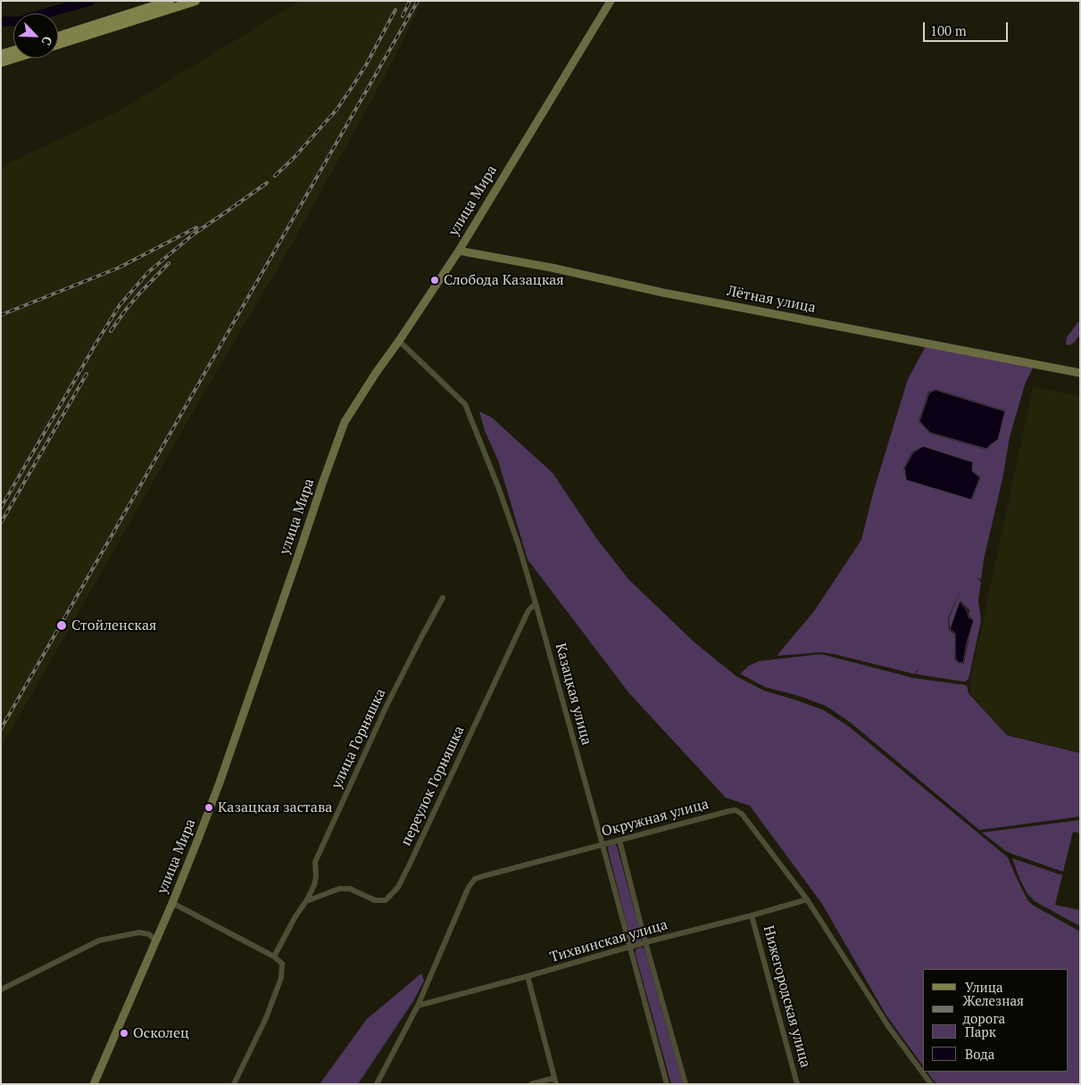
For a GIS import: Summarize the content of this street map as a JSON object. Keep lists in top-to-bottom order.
{
  "streets": {
    "main road": ["улица Мира", "Лётная улица"],
    "street": [
      "Казацкая улица",
      "улица Горняшка",
      "переулок Горняшка",
      "Окружная улица",
      "Тихвинская улица",
      "Нижегородская улица"
    ]
  },
  "crossings": [
    ["улица Мира", "Лётная улица"],
    ["улица Мира", "Казацкая улица"],
    ["Казацкая улица", "переулок Горняшка"],
    ["Казацкая улица", "Окружная улица"],
    ["Казацкая улица", "Тихвинская улица"],
    ["улица Горняшка", "переулок Горняшка"],
    ["Окружная улица", "Тихвинская улица"],
    ["Тихвинская улица", "Нижегородская улица"]
  ],
  "places": [
    "Слобода Казацкая",
    "Стойленская",
    "Казацкая застава",
    "Осколец"
  ],
  "legend": [
    "Улица",
    "Железная дорога",
    "Парк",
    "Вода"
  ],
  "scale_bar": "100 m",
  "north": "bottom right"
}
